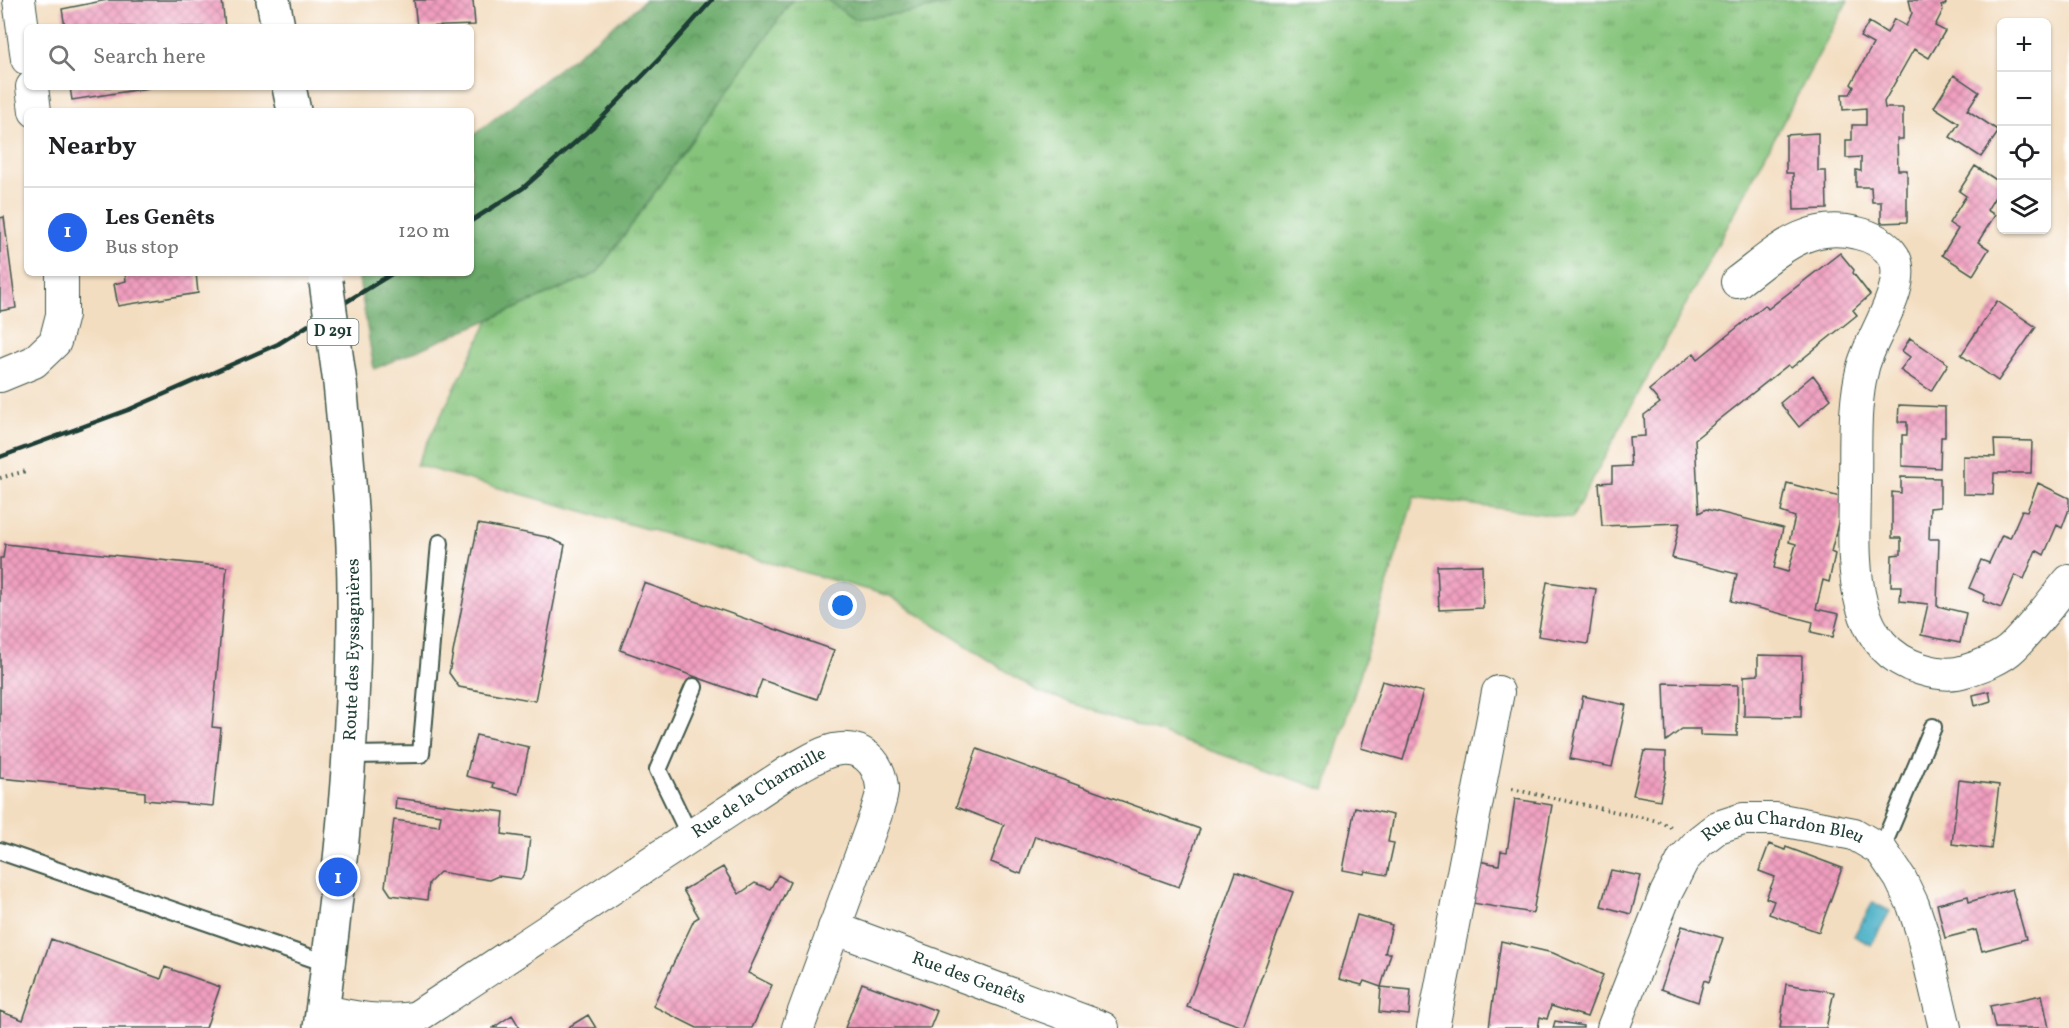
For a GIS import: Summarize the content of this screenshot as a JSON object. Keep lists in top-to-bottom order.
{
  "streets": {
    "main road": ["D 291", "Route des Eyssagnières"],
    "street": ["Rue de la Charmille", "Rue du Chardon Bleu", "Rue des Genêts"]
  },
  "crossings": [
    ["Route des Eyssagnières", "Rue de la Charmille"],
    ["Rue de la Charmille", "Rue des Genêts"]
  ],
  "page": {
    "map_buttons": ["+", "−"],
    "search": "Search here",
    "heading": "Nearby",
    "list": [
      {
        "mark": "1",
        "name": "Les Genêts",
        "note": "Bus stop",
        "value": "120 m"
      }
    ],
    "pins": "1"
  }
}
